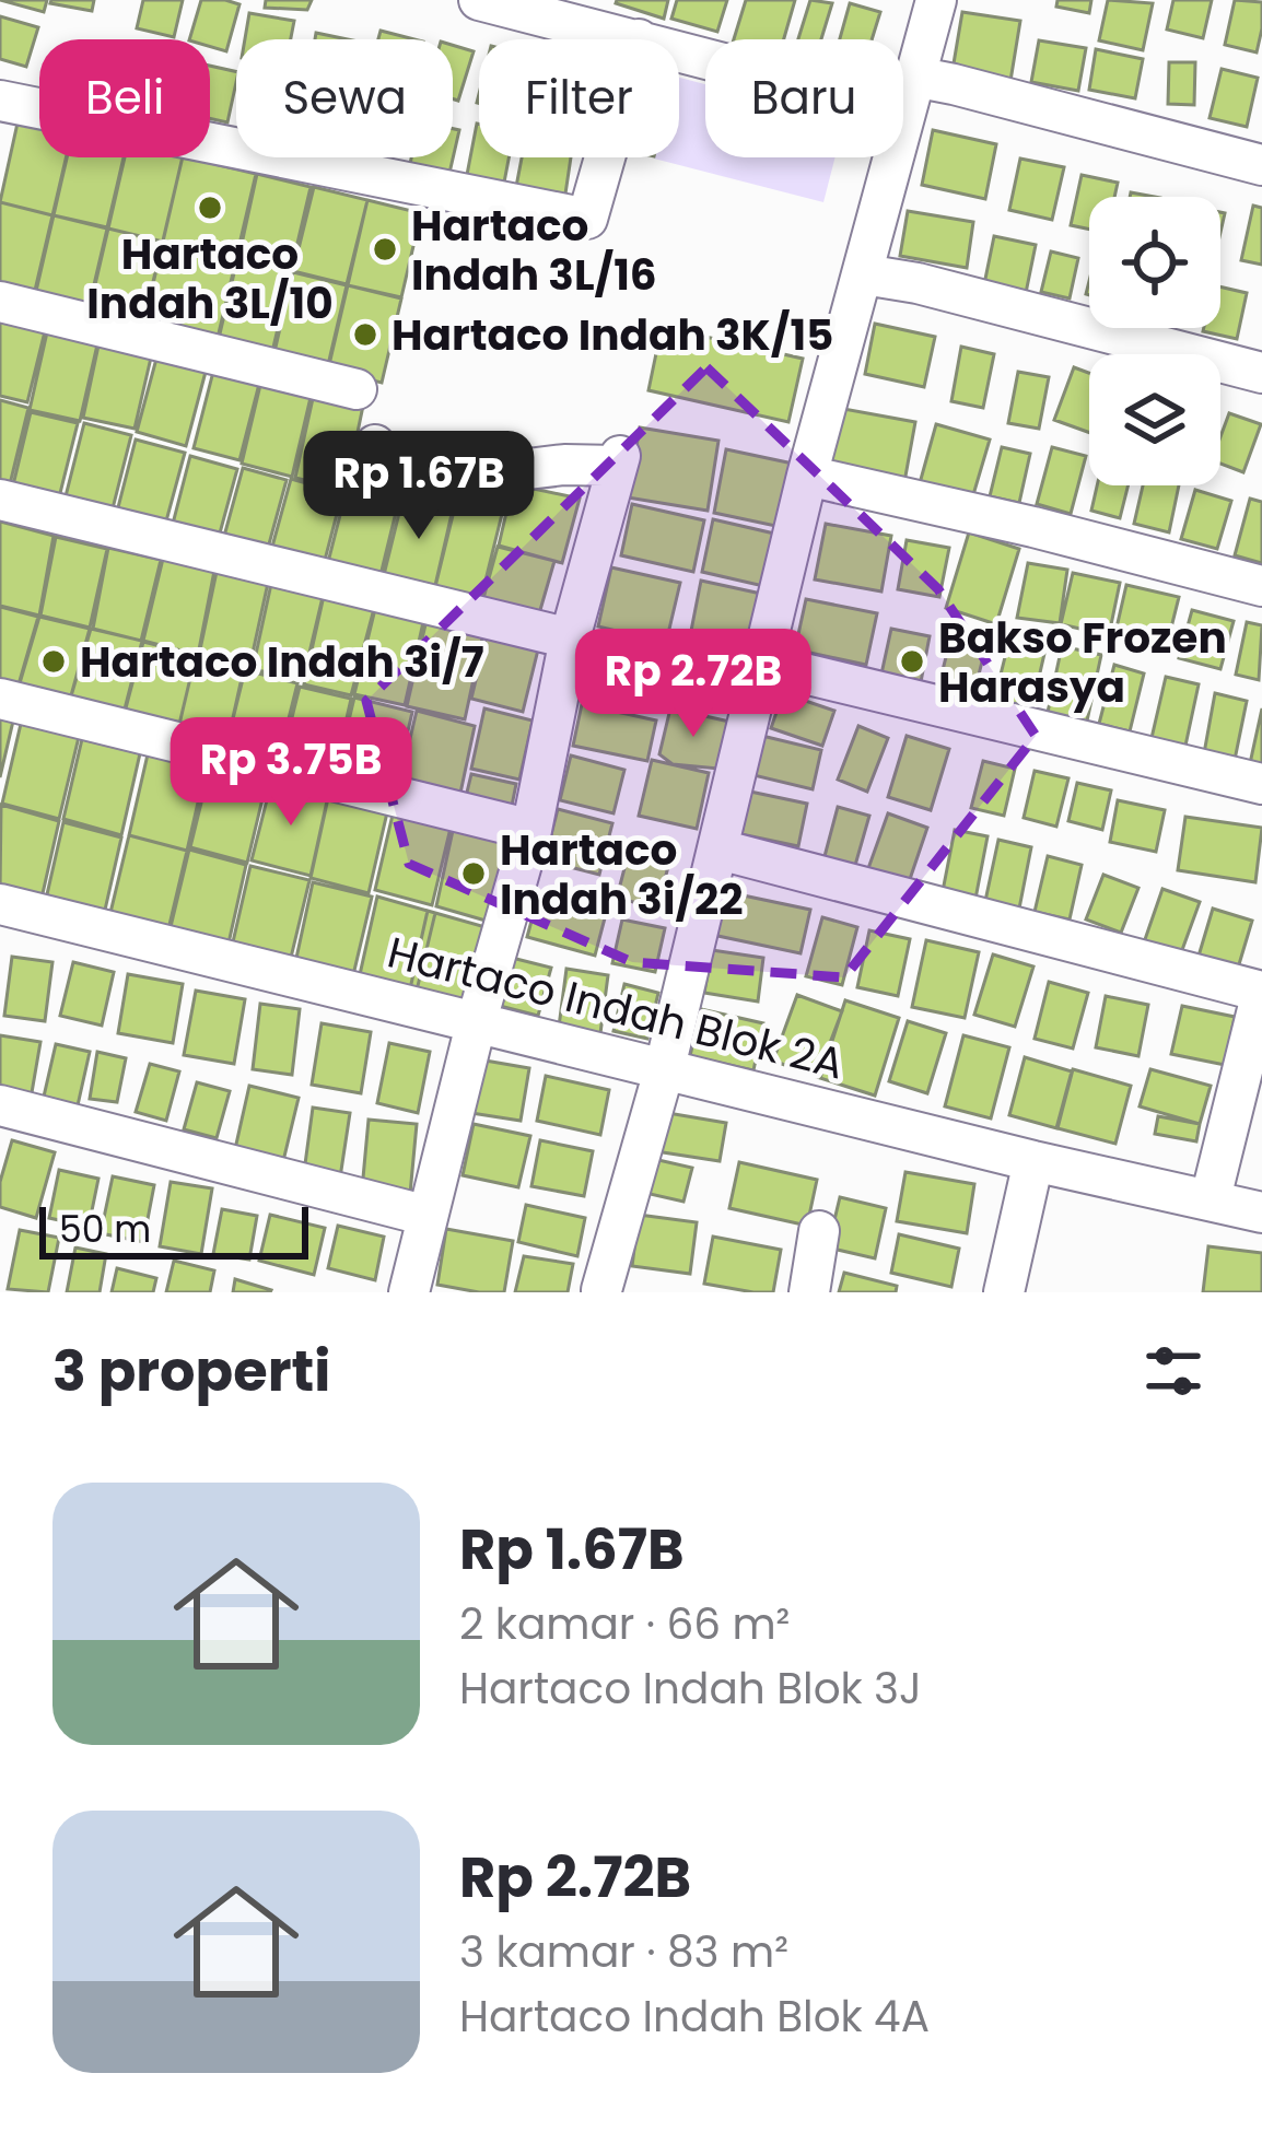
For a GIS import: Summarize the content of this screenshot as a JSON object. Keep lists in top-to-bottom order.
{
  "streets": {
    "street": ["Hartaco Indah Blok 2A"]
  },
  "places": [
    "Hartaco Indah 3L/10",
    "Hartaco Indah 3L/16",
    "Hartaco Indah 3K/15",
    "Hartaco Indah 3i/7",
    "Bakso Frozen Harasya",
    "Hartaco Indah 3i/22"
  ],
  "scale_bar": "50 m",
  "page": {
    "chip": [
      "Beli",
      "Sewa",
      "Filter",
      "Baru"
    ],
    "price": ["Rp 1.67B", "Rp 2.72B", "Rp 3.75B"],
    "scale": "50 m",
    "heading": "3 properti",
    "list": [
      {
        "name": "Rp 1.67B",
        "note": "2 kamar · 66 m² · Hartaco Indah Blok 3J"
      },
      {
        "name": "Rp 2.72B",
        "note": "3 kamar · 83 m² · Hartaco Indah Blok 4A"
      }
    ]
  }
}
